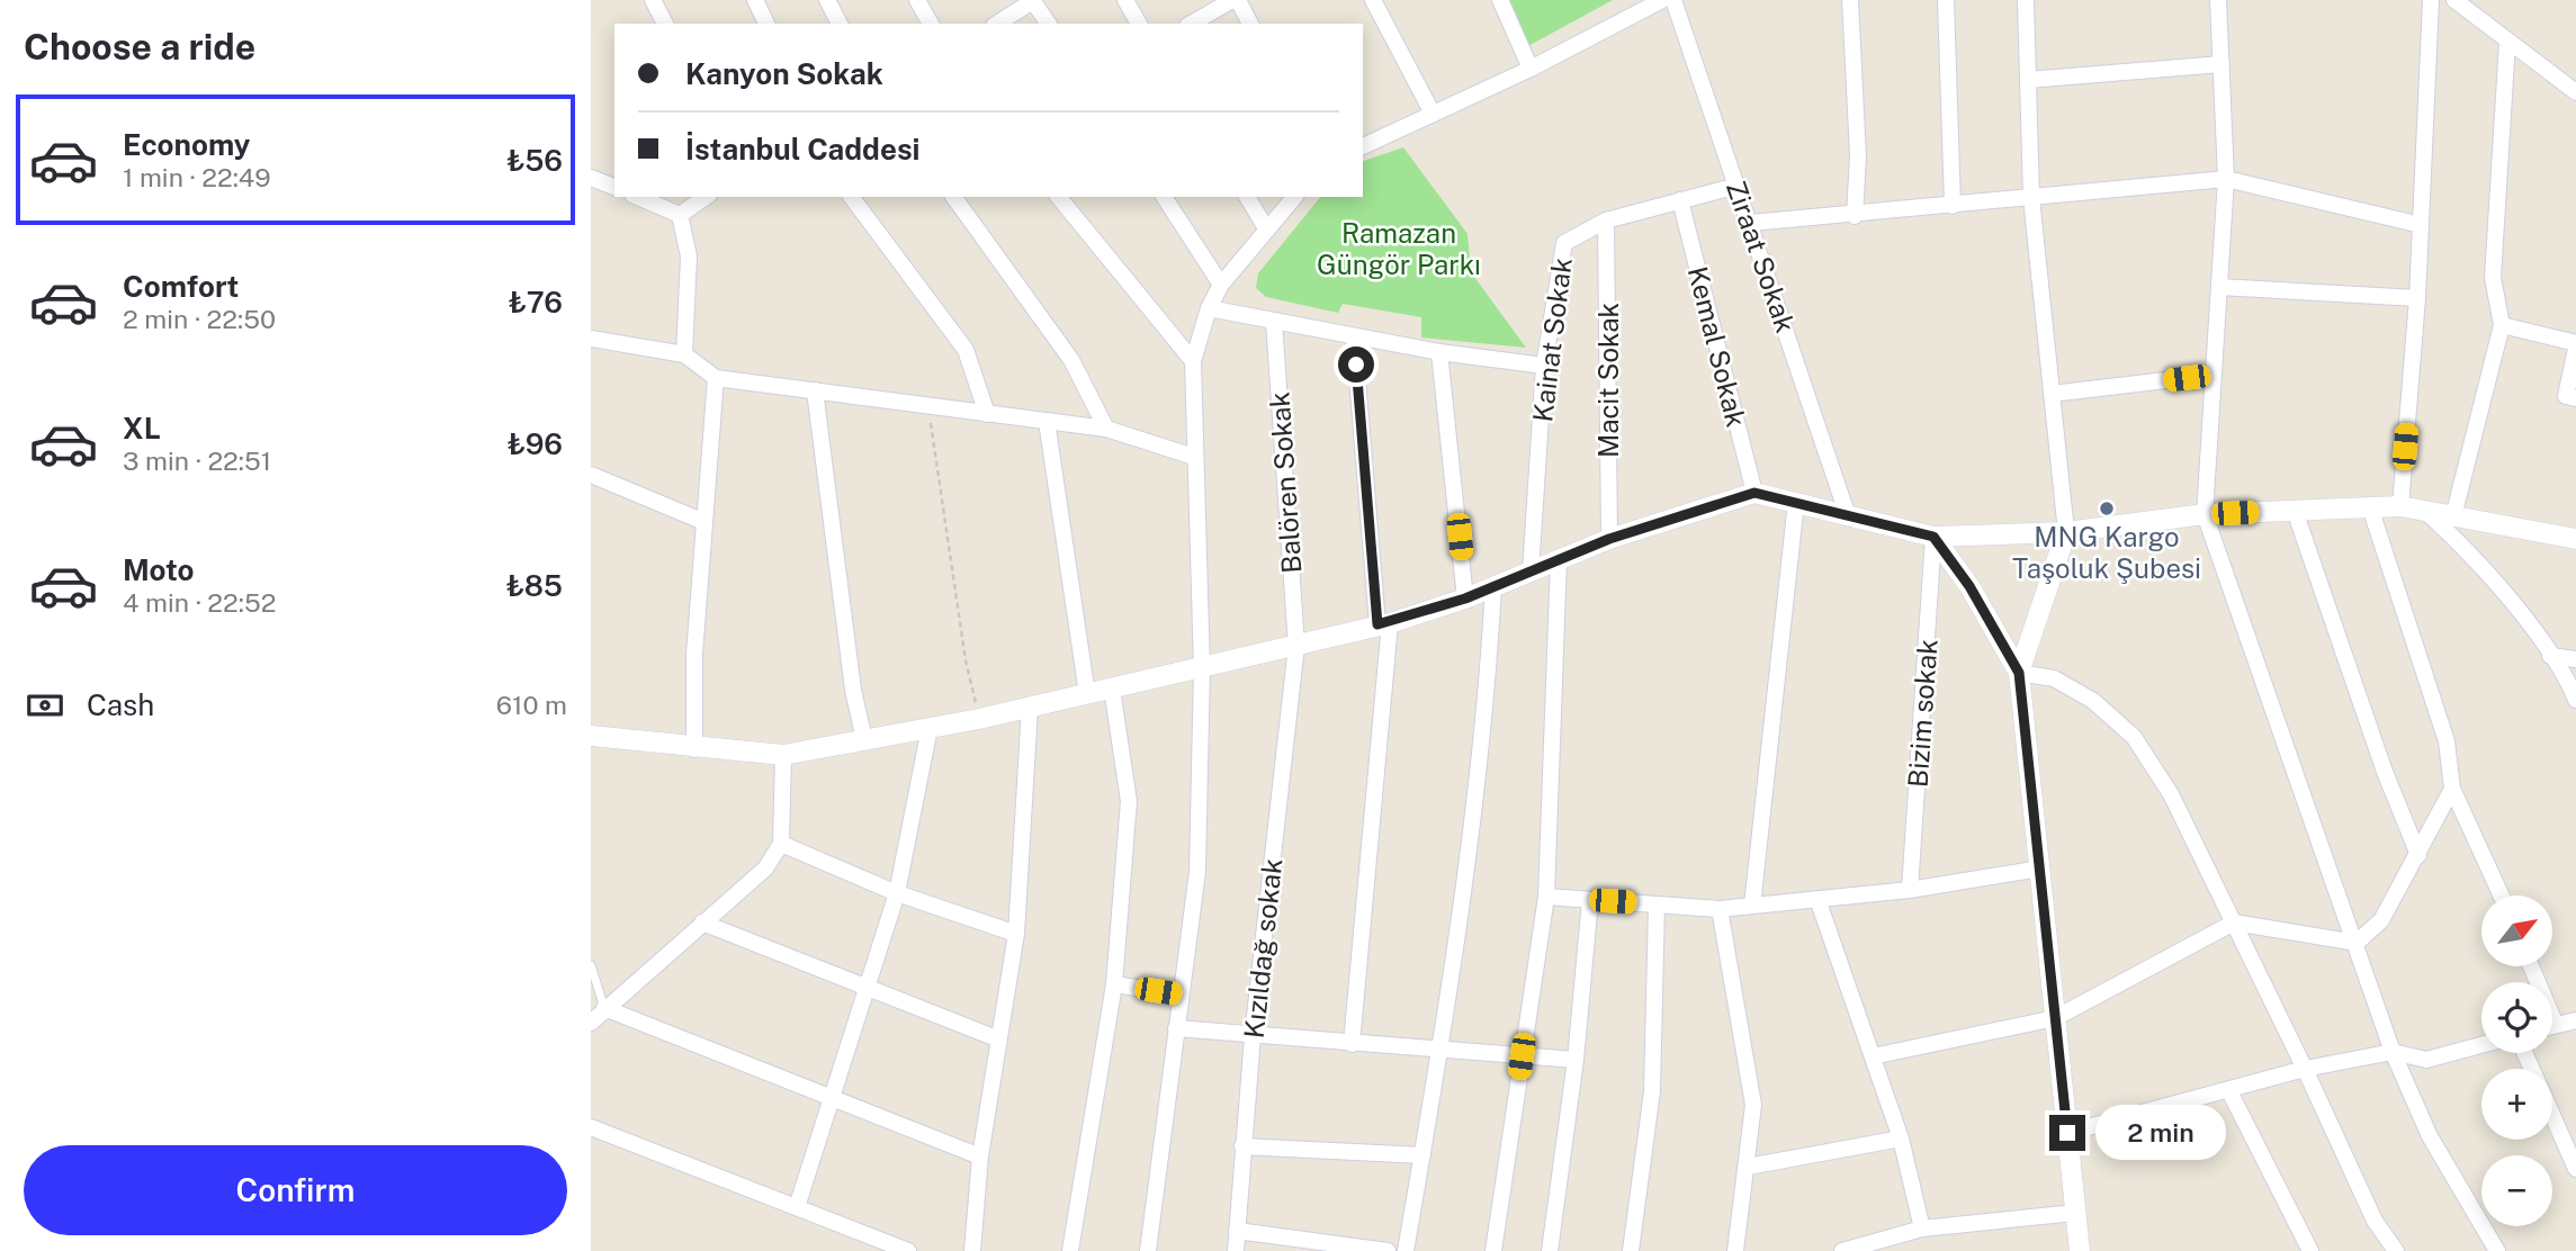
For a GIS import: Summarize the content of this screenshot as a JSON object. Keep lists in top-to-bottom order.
{
  "streets": {
    "street": [
      "Ziraat Sokak",
      "Kainat Sokak",
      "Kemal Sokak",
      "Macit Sokak",
      "Balören Sokak",
      "Bizim sokak",
      "Kızıldağ sokak"
    ]
  },
  "crossings": [
    ["Ziraat Sokak", "Kainat Sokak"],
    ["Kainat Sokak", "Kemal Sokak"],
    ["Kainat Sokak", "Macit Sokak"],
    ["Balören Sokak", "Kızıldağ sokak"]
  ],
  "parks": ["Ramazan Güngör Parkı"],
  "places": ["MNG Kargo Taşoluk Şubesi"],
  "north": "top right",
  "page": {
    "heading": "Choose a ride",
    "banner": ["Kanyon Sokak", "İstanbul Caddesi"],
    "list": [
      {
        "name": "Economy",
        "note": "1 min · 22:49",
        "value": "₺56"
      },
      {
        "name": "Comfort",
        "note": "2 min · 22:50",
        "value": "₺76"
      },
      {
        "name": "XL",
        "note": "3 min · 22:51",
        "value": "₺96"
      },
      {
        "name": "Moto",
        "note": "4 min · 22:52",
        "value": "₺85"
      }
    ],
    "pay": ["Cash", "610 m"],
    "map_buttons": ["+", "−"],
    "bubble": "2 min",
    "buttons": "Confirm"
  }
}
